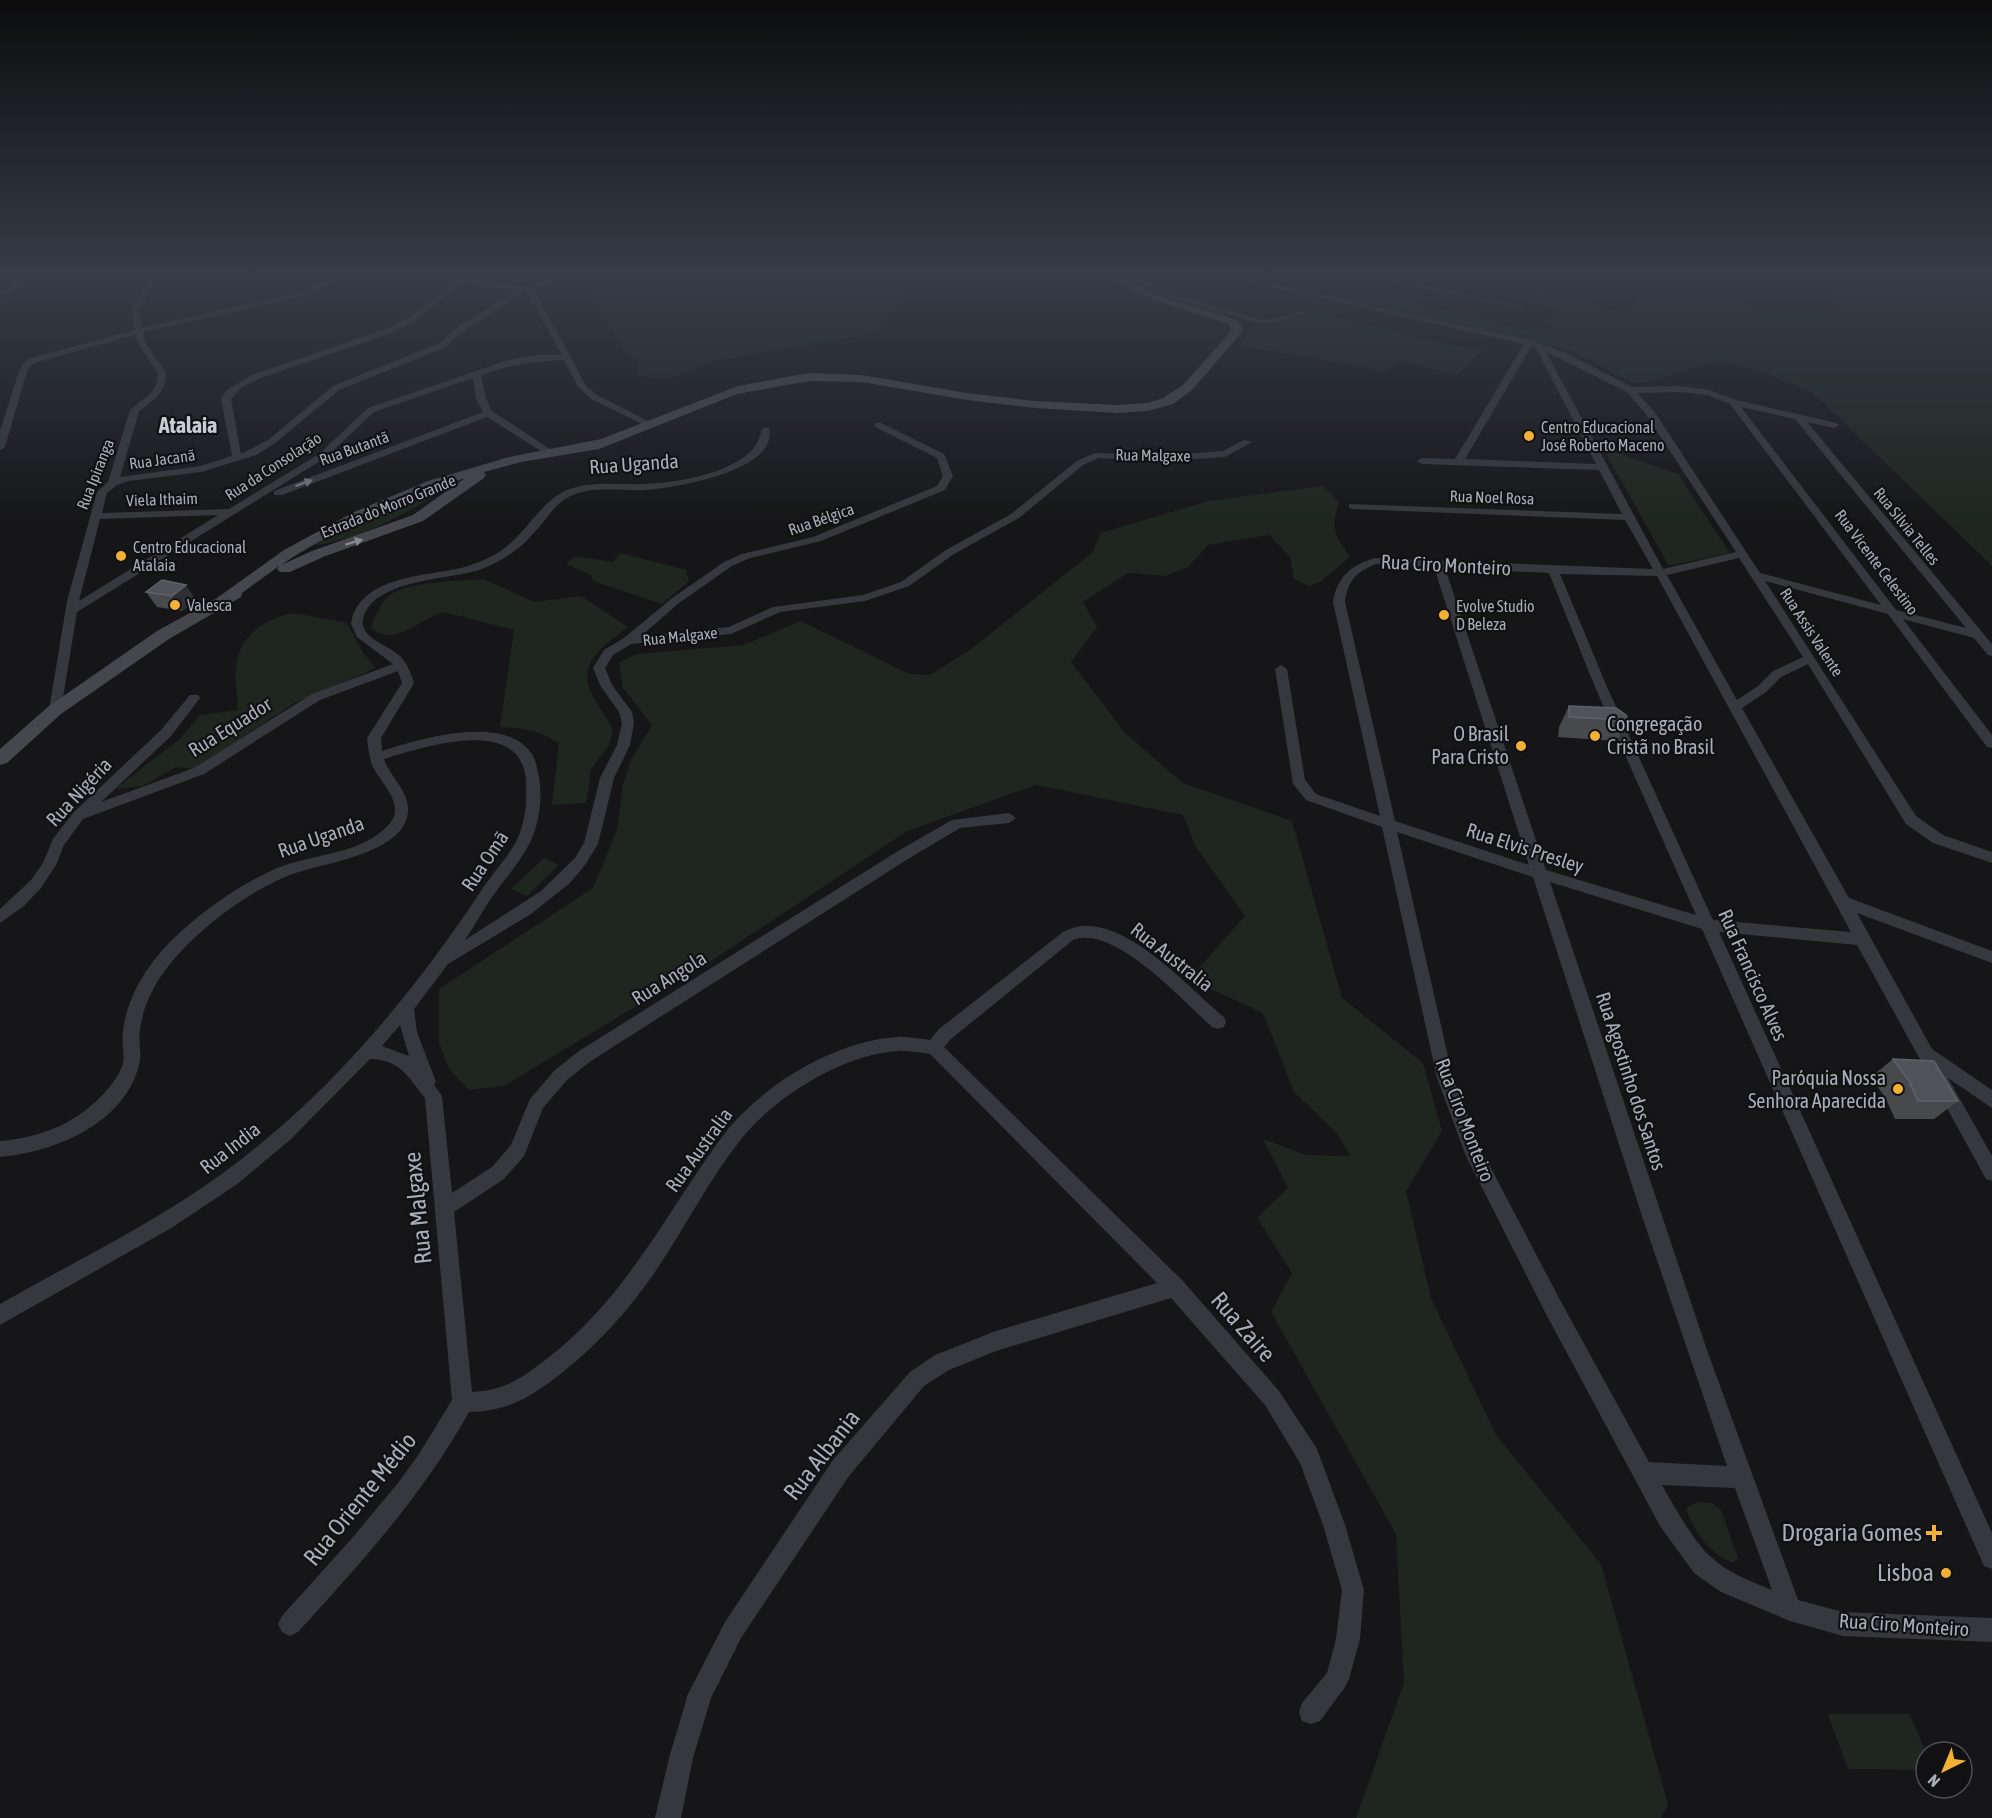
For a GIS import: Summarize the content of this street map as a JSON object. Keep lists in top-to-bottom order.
{
  "streets": {
    "street": [
      "Rua Butantã",
      "Rua Malgaxe",
      "Rua Jacanã",
      "Rua Uganda",
      "Rua da Consolação",
      "Rua Ipiranga",
      "Rua Noel Rosa",
      "Viela Ithaim",
      "Estrada do Morro Grande",
      "Rua Bélgica",
      "Rua Silvia Telles",
      "Rua Vicente Celestino",
      "Rua Ciro Monteiro",
      "Rua Assis Valente",
      "Rua Equador",
      "Rua Nigéria",
      "Rua Elvis Presley",
      "Rua Omã",
      "Rua Australia",
      "Rua Francisco Alves",
      "Rua Angola",
      "Rua Agostinho dos Santos",
      "Rua India",
      "Rua Zaire",
      "Rua Albania",
      "Rua Oriente Médio"
    ]
  },
  "crossings": [
    ["Rua Butantã", "Rua da Consolação"],
    ["Rua Butantã", "Viela Ithaim"],
    ["Rua Malgaxe", "Rua Bélgica"],
    ["Rua Malgaxe", "Rua Omã"],
    ["Rua Malgaxe", "Rua Australia"],
    ["Rua Malgaxe", "Rua Angola"],
    ["Rua Malgaxe", "Rua India"],
    ["Rua Malgaxe", "Rua Oriente Médio"],
    ["Rua Jacanã", "Rua Ipiranga"],
    ["Rua Uganda", "Rua Equador"],
    ["Rua Uganda", "Rua Omã"],
    ["Rua da Consolação", "Rua Ipiranga"],
    ["Rua da Consolação", "Viela Ithaim"],
    ["Rua Ipiranga", "Viela Ithaim"],
    ["Rua Ipiranga", "Estrada do Morro Grande"],
    ["Rua Ciro Monteiro", "Rua Assis Valente"],
    ["Rua Ciro Monteiro", "Rua Elvis Presley"],
    ["Rua Ciro Monteiro", "Rua Francisco Alves"],
    ["Rua Ciro Monteiro", "Rua Agostinho dos Santos"],
    ["Rua Equador", "Rua Nigéria"],
    ["Rua Elvis Presley", "Rua Francisco Alves"],
    ["Rua Elvis Presley", "Rua Agostinho dos Santos"],
    ["Rua Omã", "Rua India"],
    ["Rua Australia", "Rua Zaire"],
    ["Rua Australia", "Rua Oriente Médio"],
    ["Rua Zaire", "Rua Albania"]
  ],
  "one_way": ["Rua Butantã"],
  "districts": ["Atalaia"],
  "places": {
    "other": [
      "Centro Educacional José Roberto Maceno",
      "Centro Educacional Atalaia",
      "Valesca",
      "Evolve Studio D Beleza",
      "Congregação Cristã no Brasil",
      "O Brasil Para Cristo",
      "Paróquia Nossa Senhora Aparecida",
      "Lisboa"
    ],
    "health": ["Drogaria Gomes"]
  },
  "north": "bottom left"
}
